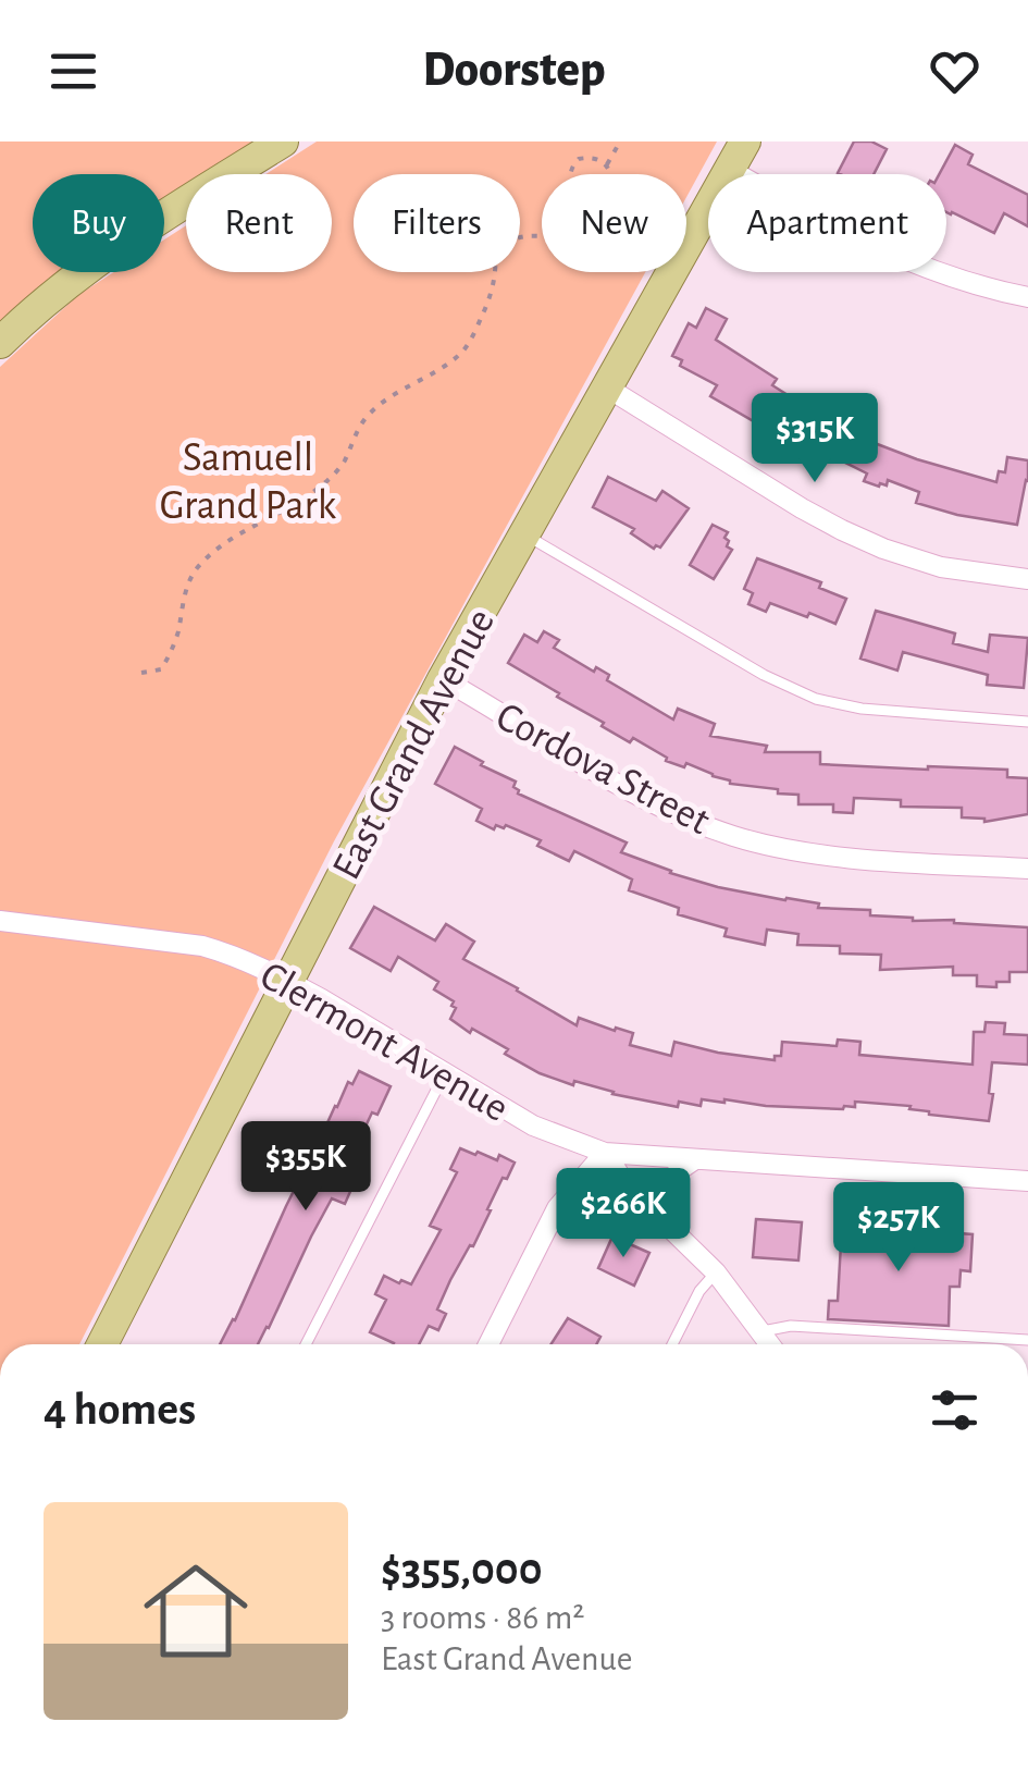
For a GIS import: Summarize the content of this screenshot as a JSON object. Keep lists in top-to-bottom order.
{
  "streets": {
    "main road": ["East Grand Avenue"],
    "street": ["Cordova Street", "Clermont Avenue"]
  },
  "crossings": [
    ["East Grand Avenue", "Cordova Street"],
    ["East Grand Avenue", "Clermont Avenue"]
  ],
  "parks": ["Samuell Grand Park"],
  "page": {
    "header": "Doorstep",
    "chip": [
      "Buy",
      "Rent",
      "Filters",
      "New",
      "Apartment"
    ],
    "price": [
      "$315K",
      "$355K",
      "$266K",
      "$257K"
    ],
    "heading": "4 homes",
    "list": [
      {
        "name": "$355,000",
        "note": "3 rooms · 86 m² · East Grand Avenue"
      }
    ]
  }
}
